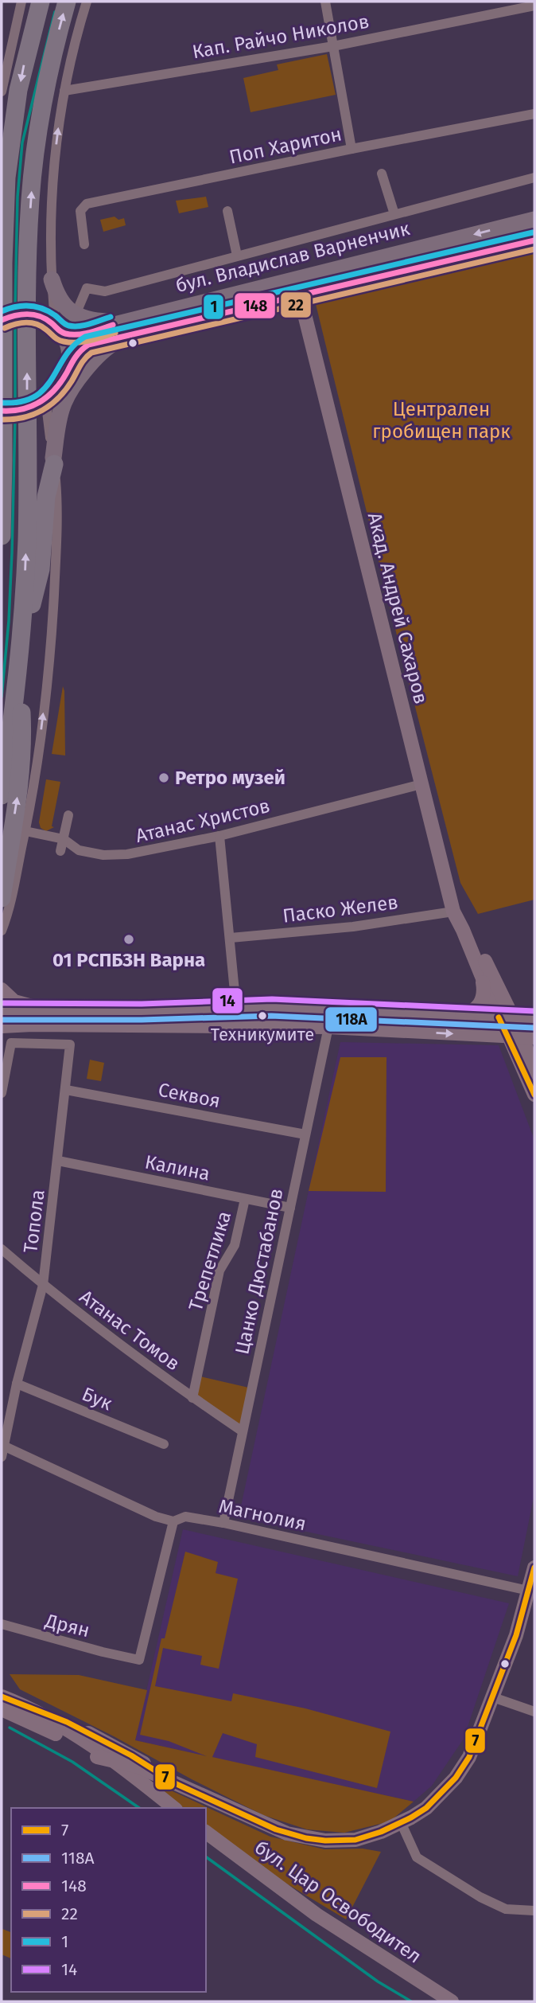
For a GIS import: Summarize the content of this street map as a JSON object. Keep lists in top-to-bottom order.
{
  "streets": {
    "main road": ["бул. Владислав Варненчик", "Акад. Андрей Сахаров", "бул. Цар Освободител"],
    "street": [
      "Кап. Райчо Николов",
      "Поп Харитон",
      "Атанас Христов",
      "Паско Желев",
      "Секвоя",
      "Калина",
      "Топола",
      "Трепетлика",
      "Цанко Дюстабанов",
      "Атанас Томов",
      "Бук",
      "Магнолия",
      "Дрян"
    ]
  },
  "crossings": [
    ["бул. Владислав Варненчик", "Акад. Андрей Сахаров"],
    ["Акад. Андрей Сахаров", "Атанас Христов"],
    ["Акад. Андрей Сахаров", "Паско Желев"],
    ["Секвоя", "Топола"],
    ["Секвоя", "Цанко Дюстабанов"],
    ["Калина", "Топола"],
    ["Калина", "Трепетлика"],
    ["Калина", "Цанко Дюстабанов"],
    ["Топола", "Атанас Томов"],
    ["Топола", "Бук"],
    ["Топола", "Магнолия"],
    ["Трепетлика", "Атанас Томов"],
    ["Цанко Дюстабанов", "Атанас Томов"],
    ["Цанко Дюстабанов", "Магнолия"],
    ["Магнолия", "Дрян"]
  ],
  "parks": ["Централен гробищен парк"],
  "places": ["Ретро музей", "01 РСПБЗН Варна", "Техникумите"],
  "lines": [
    "transit line 1",
    "transit line 148",
    "transit line 22",
    "transit line 14",
    "transit line 118А",
    "transit line 7"
  ],
  "legend": [
    "7",
    "118А",
    "148",
    "22",
    "1",
    "14"
  ]
}
